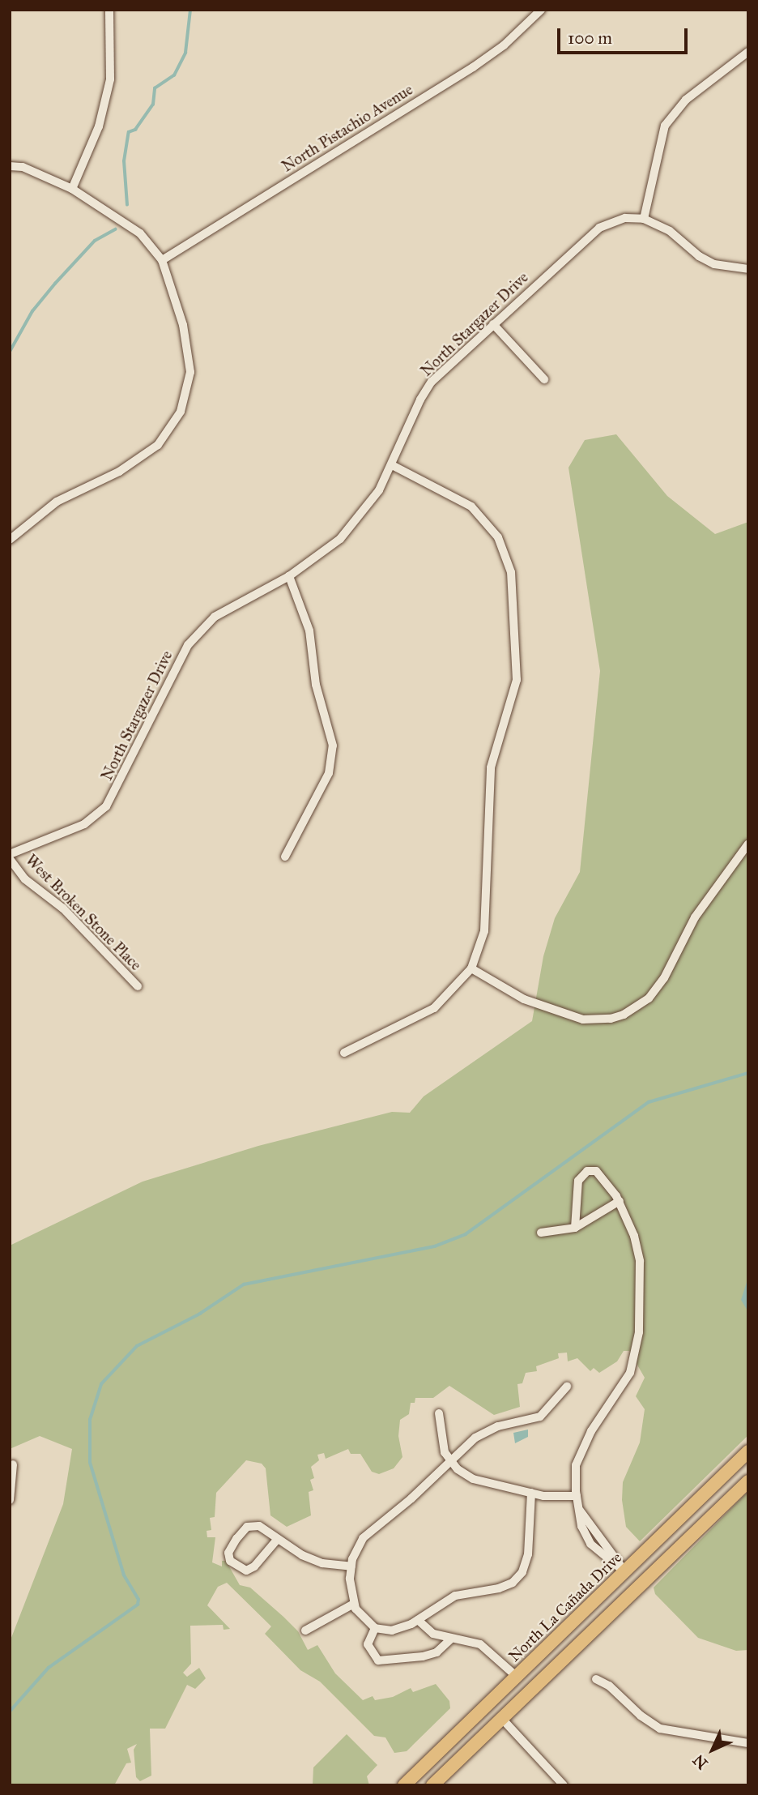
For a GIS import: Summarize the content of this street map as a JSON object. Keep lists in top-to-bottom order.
{
  "streets": {
    "main road": ["North La Cañada Drive"],
    "street": ["North Pistachio Avenue", "North Stargazer Drive", "West Broken Stone Place"]
  },
  "scale_bar": "100 m",
  "north": "bottom left"
}
